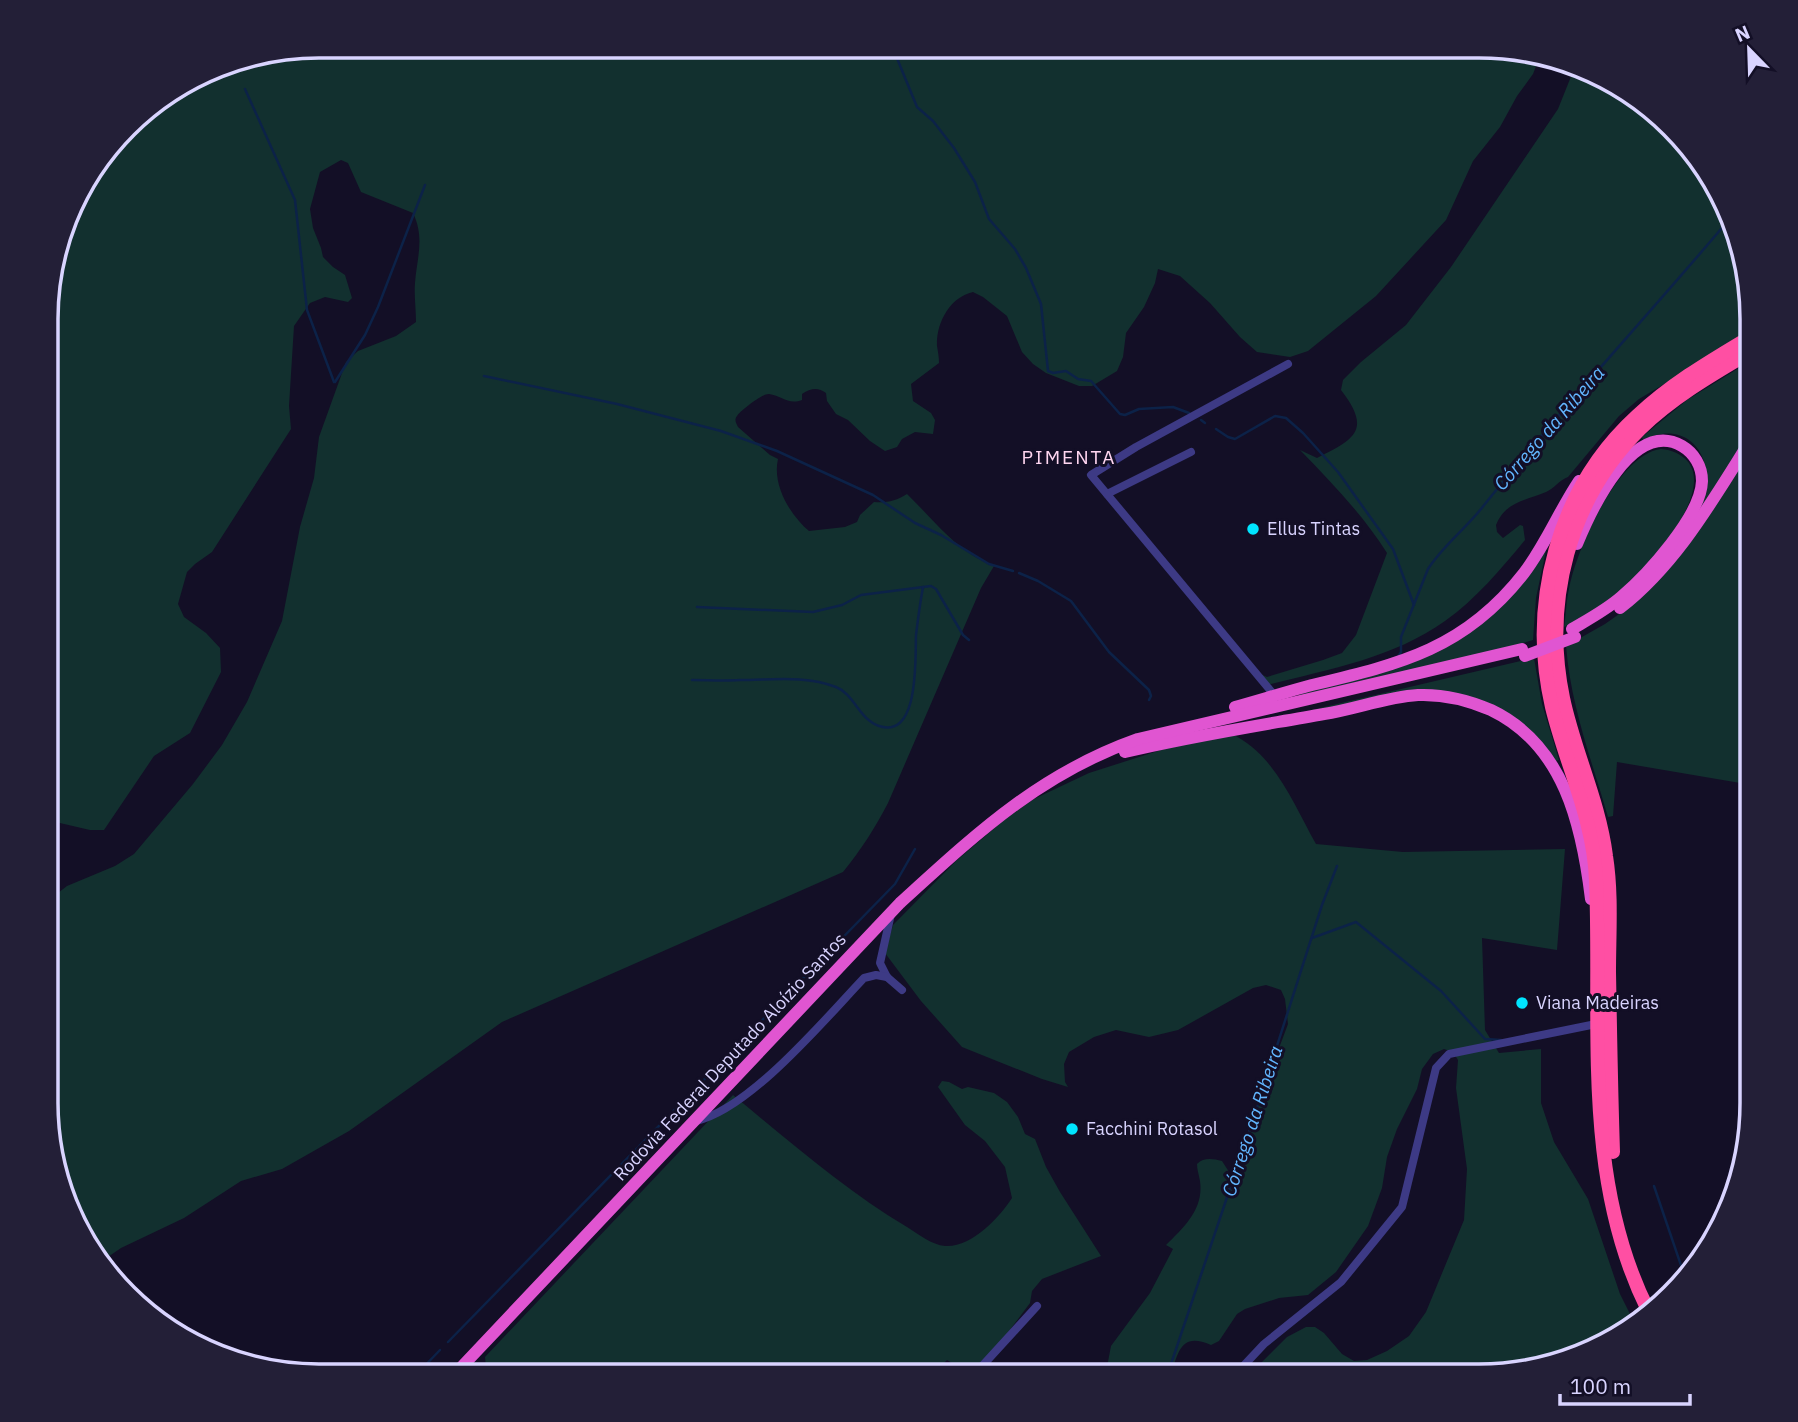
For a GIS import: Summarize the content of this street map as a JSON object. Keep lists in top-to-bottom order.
{
  "streets": {
    "highway": ["Rodovia Federal Deputado Aloízio Santos"]
  },
  "districts": ["PIMENTA"],
  "water": ["Córrego da Ribeira"],
  "places": ["Ellus Tintas", "Viana Madeiras", "Facchini Rotasol"],
  "scale_bar": "100 m",
  "north": "top left"
}
